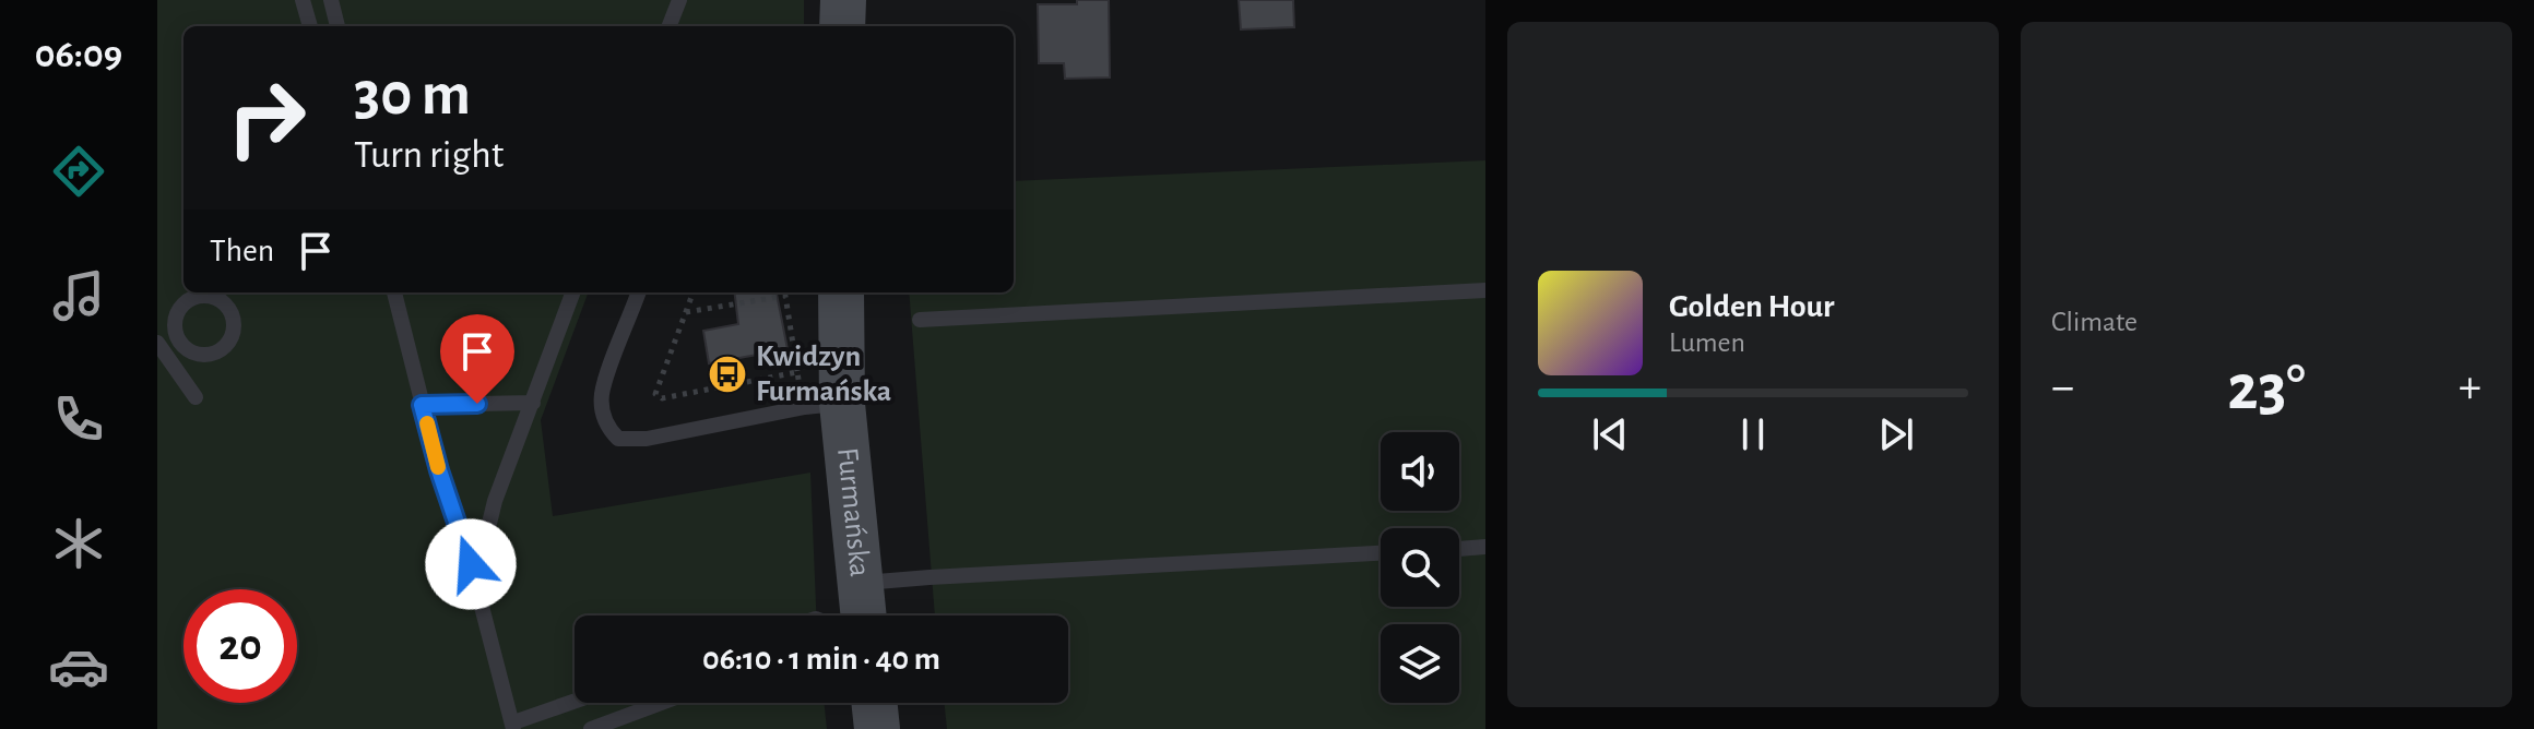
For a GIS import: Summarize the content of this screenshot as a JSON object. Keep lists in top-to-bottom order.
{
  "streets": {
    "street": ["Furmańska"]
  },
  "places": {
    "bus stop": ["Kwidzyn Furmańska"]
  },
  "page": {
    "tabs": "06:09",
    "tile": "Climate",
    "turn": ["30 m", "Turn right"],
    "then": "Then",
    "song": ["Golden Hour", "Lumen"],
    "heat": ["−", "23°", "+"],
    "limit": "20",
    "trip": "06:10 · 1 min · 40 m"
  }
}
